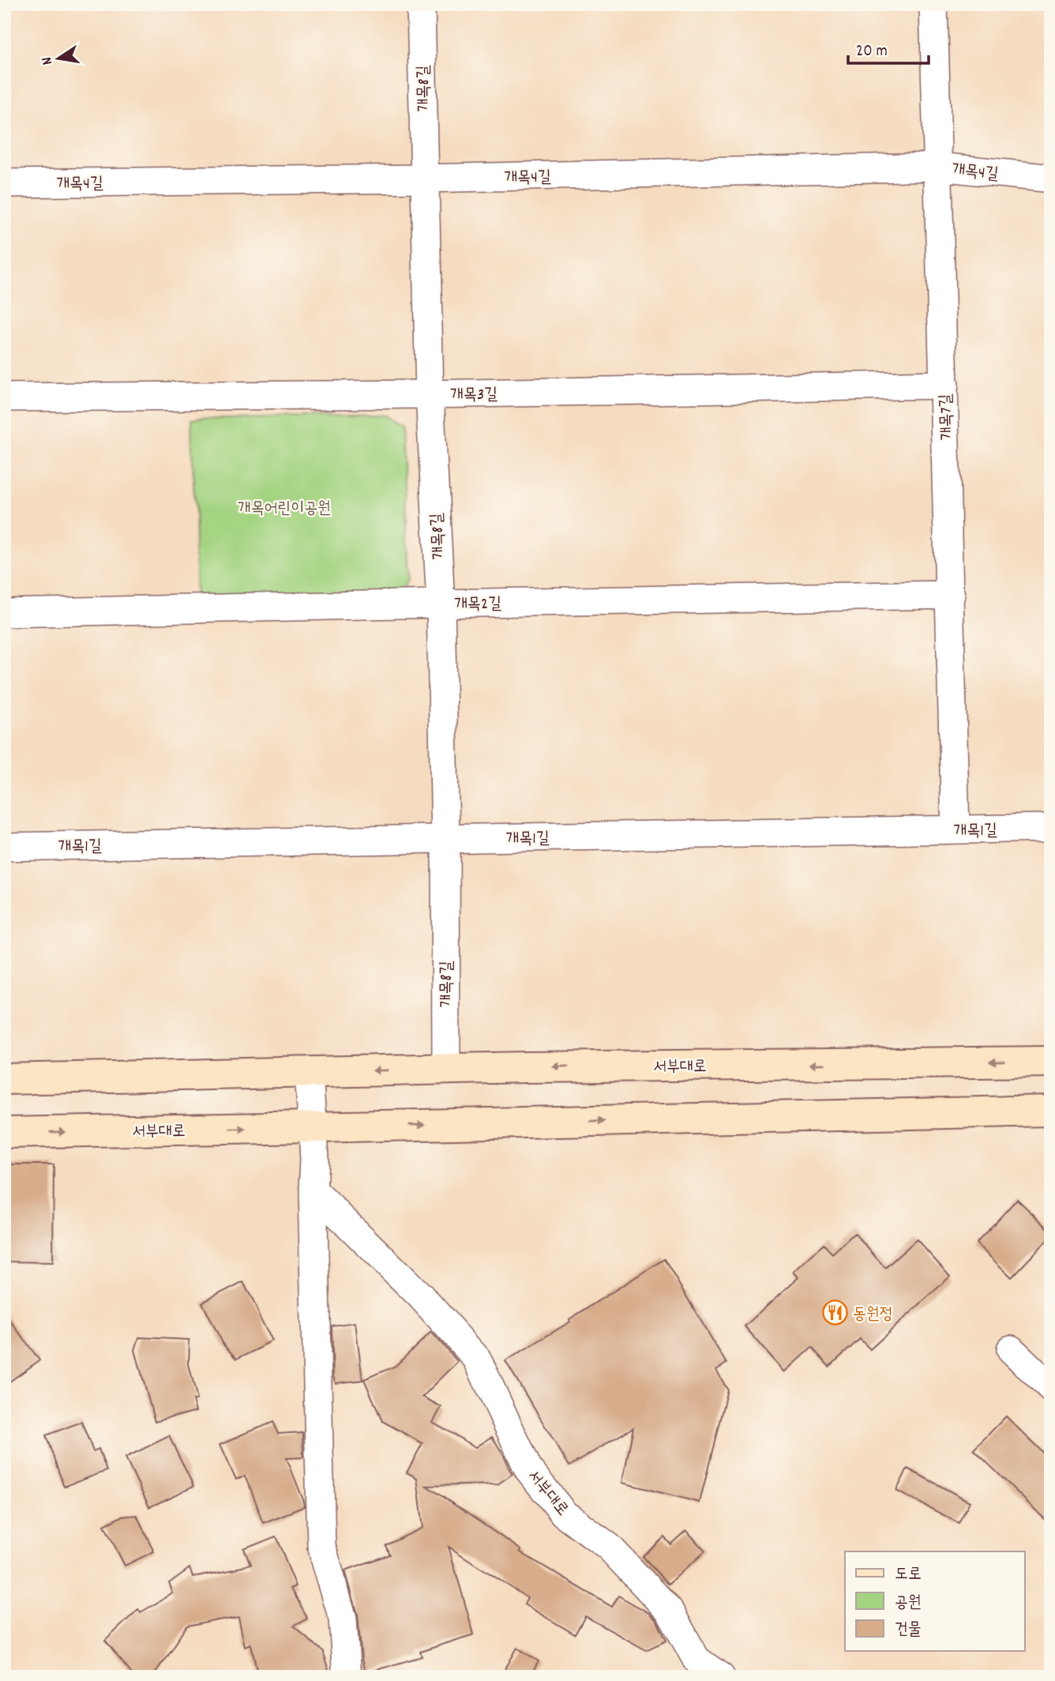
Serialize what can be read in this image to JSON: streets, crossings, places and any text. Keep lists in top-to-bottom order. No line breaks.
{"streets":{"main road":["서부대로"],"street":["개목8길","개목4길","개목3길","개목7길","개목2길","개목1길"]},"crossings":[["개목8길","개목4길"],["개목8길","개목3길"],["개목8길","개목2길"],["개목8길","개목1길"],["개목8길","서부대로"],["개목4길","개목7길"],["개목3길","개목7길"],["개목7길","개목2길"],["개목7길","개목1길"]],"parks":["개목어린이공원"],"places":{"restaurant":["동원정"]},"legend":["도로","공원","건물"],"scale_bar":"20 m","north":"left"}
